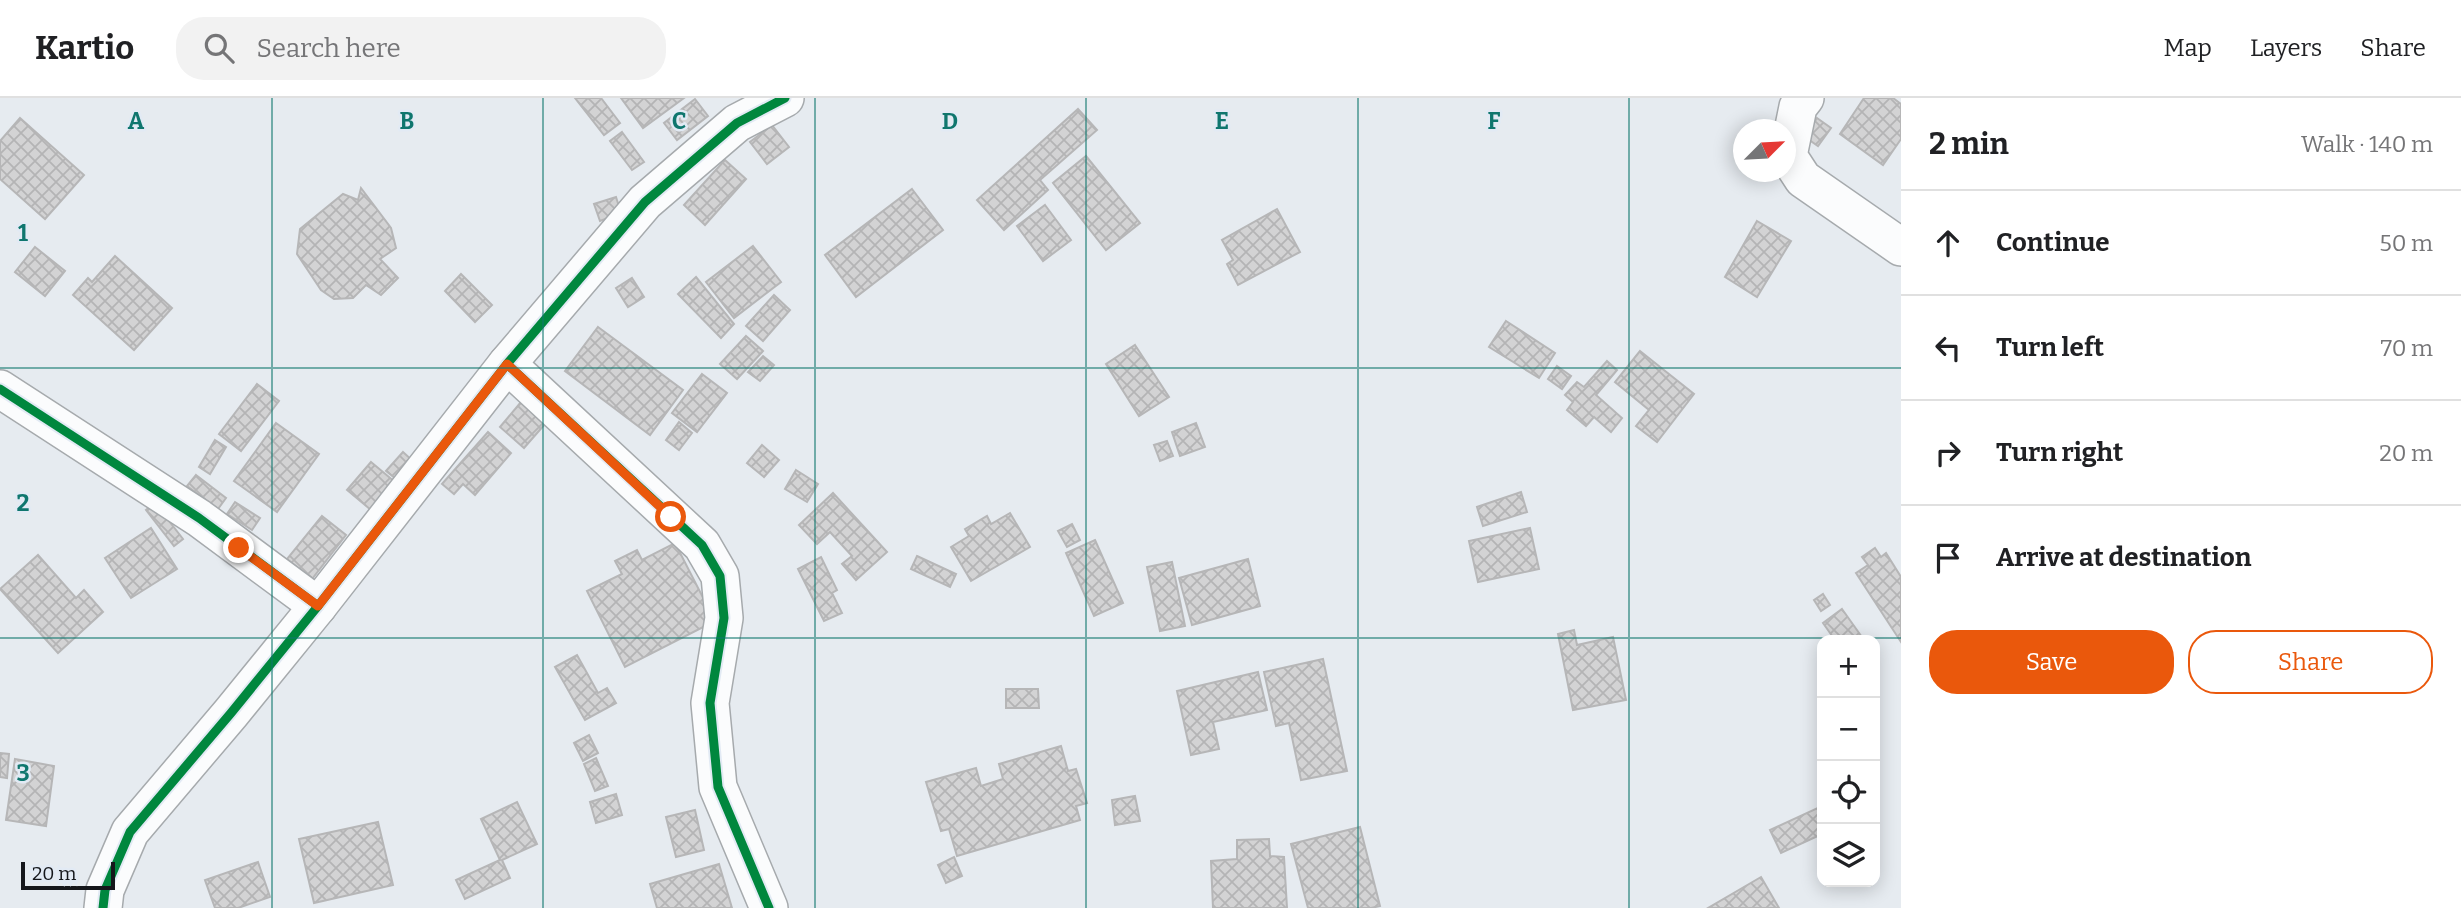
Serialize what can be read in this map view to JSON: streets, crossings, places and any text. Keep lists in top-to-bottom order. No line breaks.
{"scale_bar":"20 m","north":"top right","page":{"header":"Kartio","search":"Search here","nav":["Map","Layers","Share"],"heading":["2 min","Walk · 140 m"],"list":[["Continue","50 m"],["Turn left","70 m"],["Turn right","20 m"],"Arrive at destination"],"buttons":["Save","Share"],"map_buttons":["+","−"],"scale":"20 m"},"grid":{"columns":["A","B","C","D","E","F"],"rows":["1","2","3"]}}
